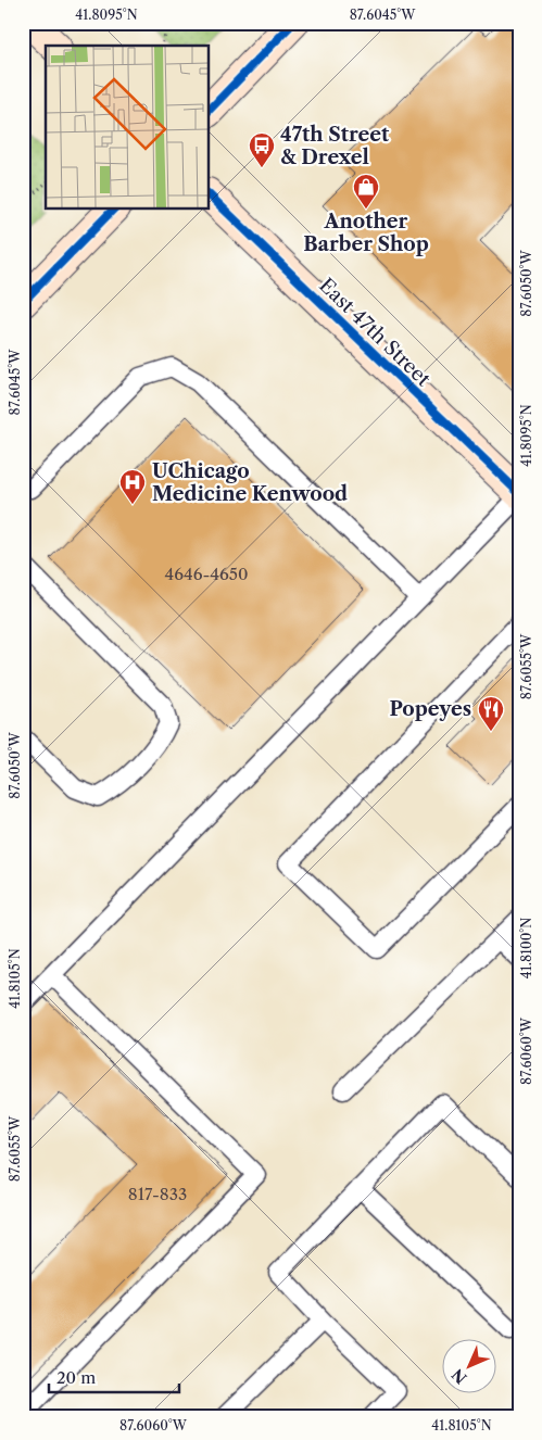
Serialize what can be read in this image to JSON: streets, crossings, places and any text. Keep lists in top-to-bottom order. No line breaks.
{"streets":{"main road":["East 47th Street"]},"places":{"bus stop":["47th Street & Drexel"],"shop":["Another Barber Shop"],"hospital":["UChicago Medicine Kenwood"],"restaurant":["Popeyes"]},"house_numbers":["4646-4650","817-833"],"scale_bar":"20 m","north":"bottom left","coordinates":["41.8095°N","87.6045°W","87.6050°W","87.6055°W","41.8100°N","41.8105°N","87.6060°W"]}
